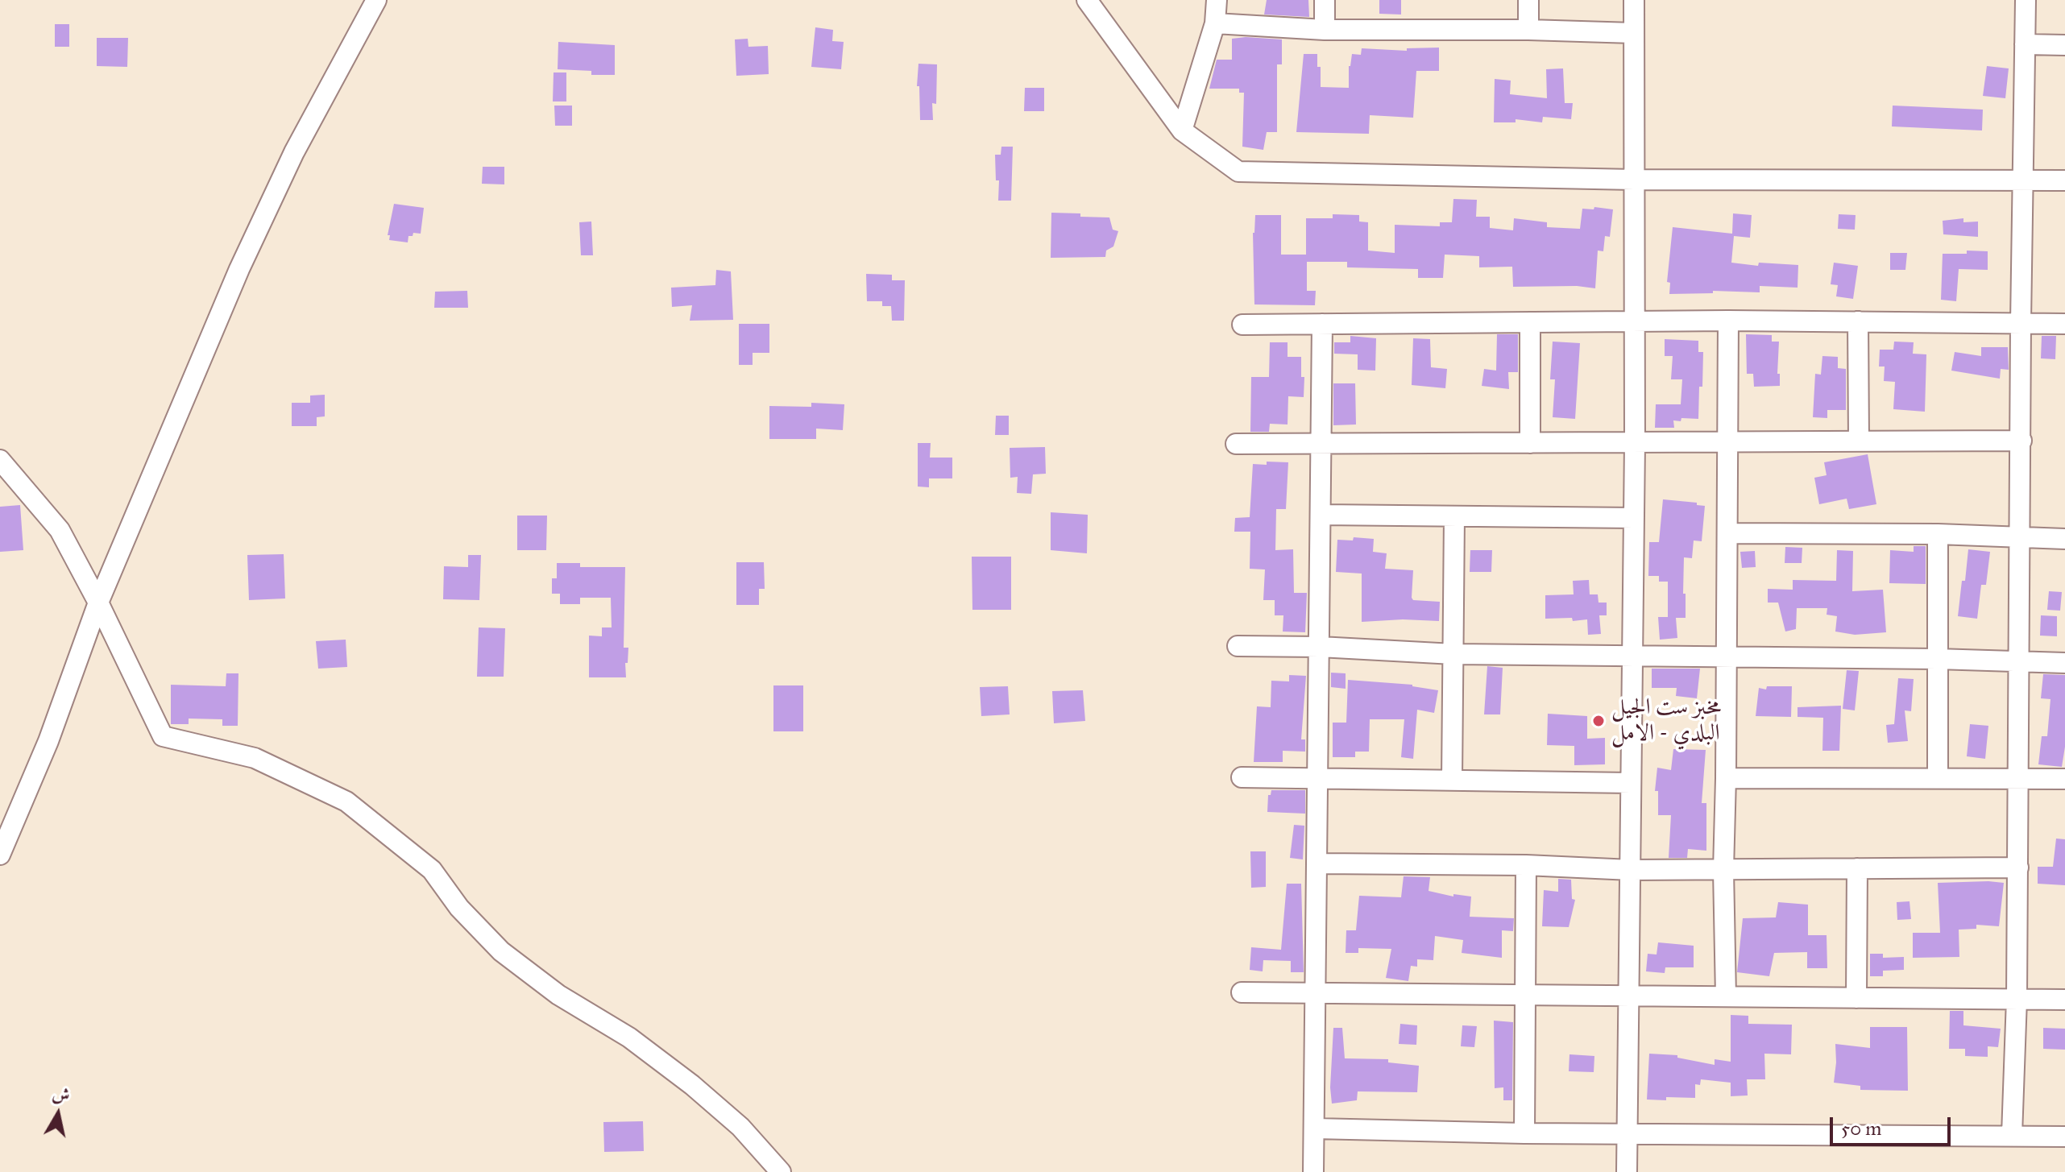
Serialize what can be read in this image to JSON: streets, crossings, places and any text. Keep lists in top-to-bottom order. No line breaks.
{"places":["مخبز ست الجيل البلدي - الامل"],"scale_bar":"50 m","north":"top"}
